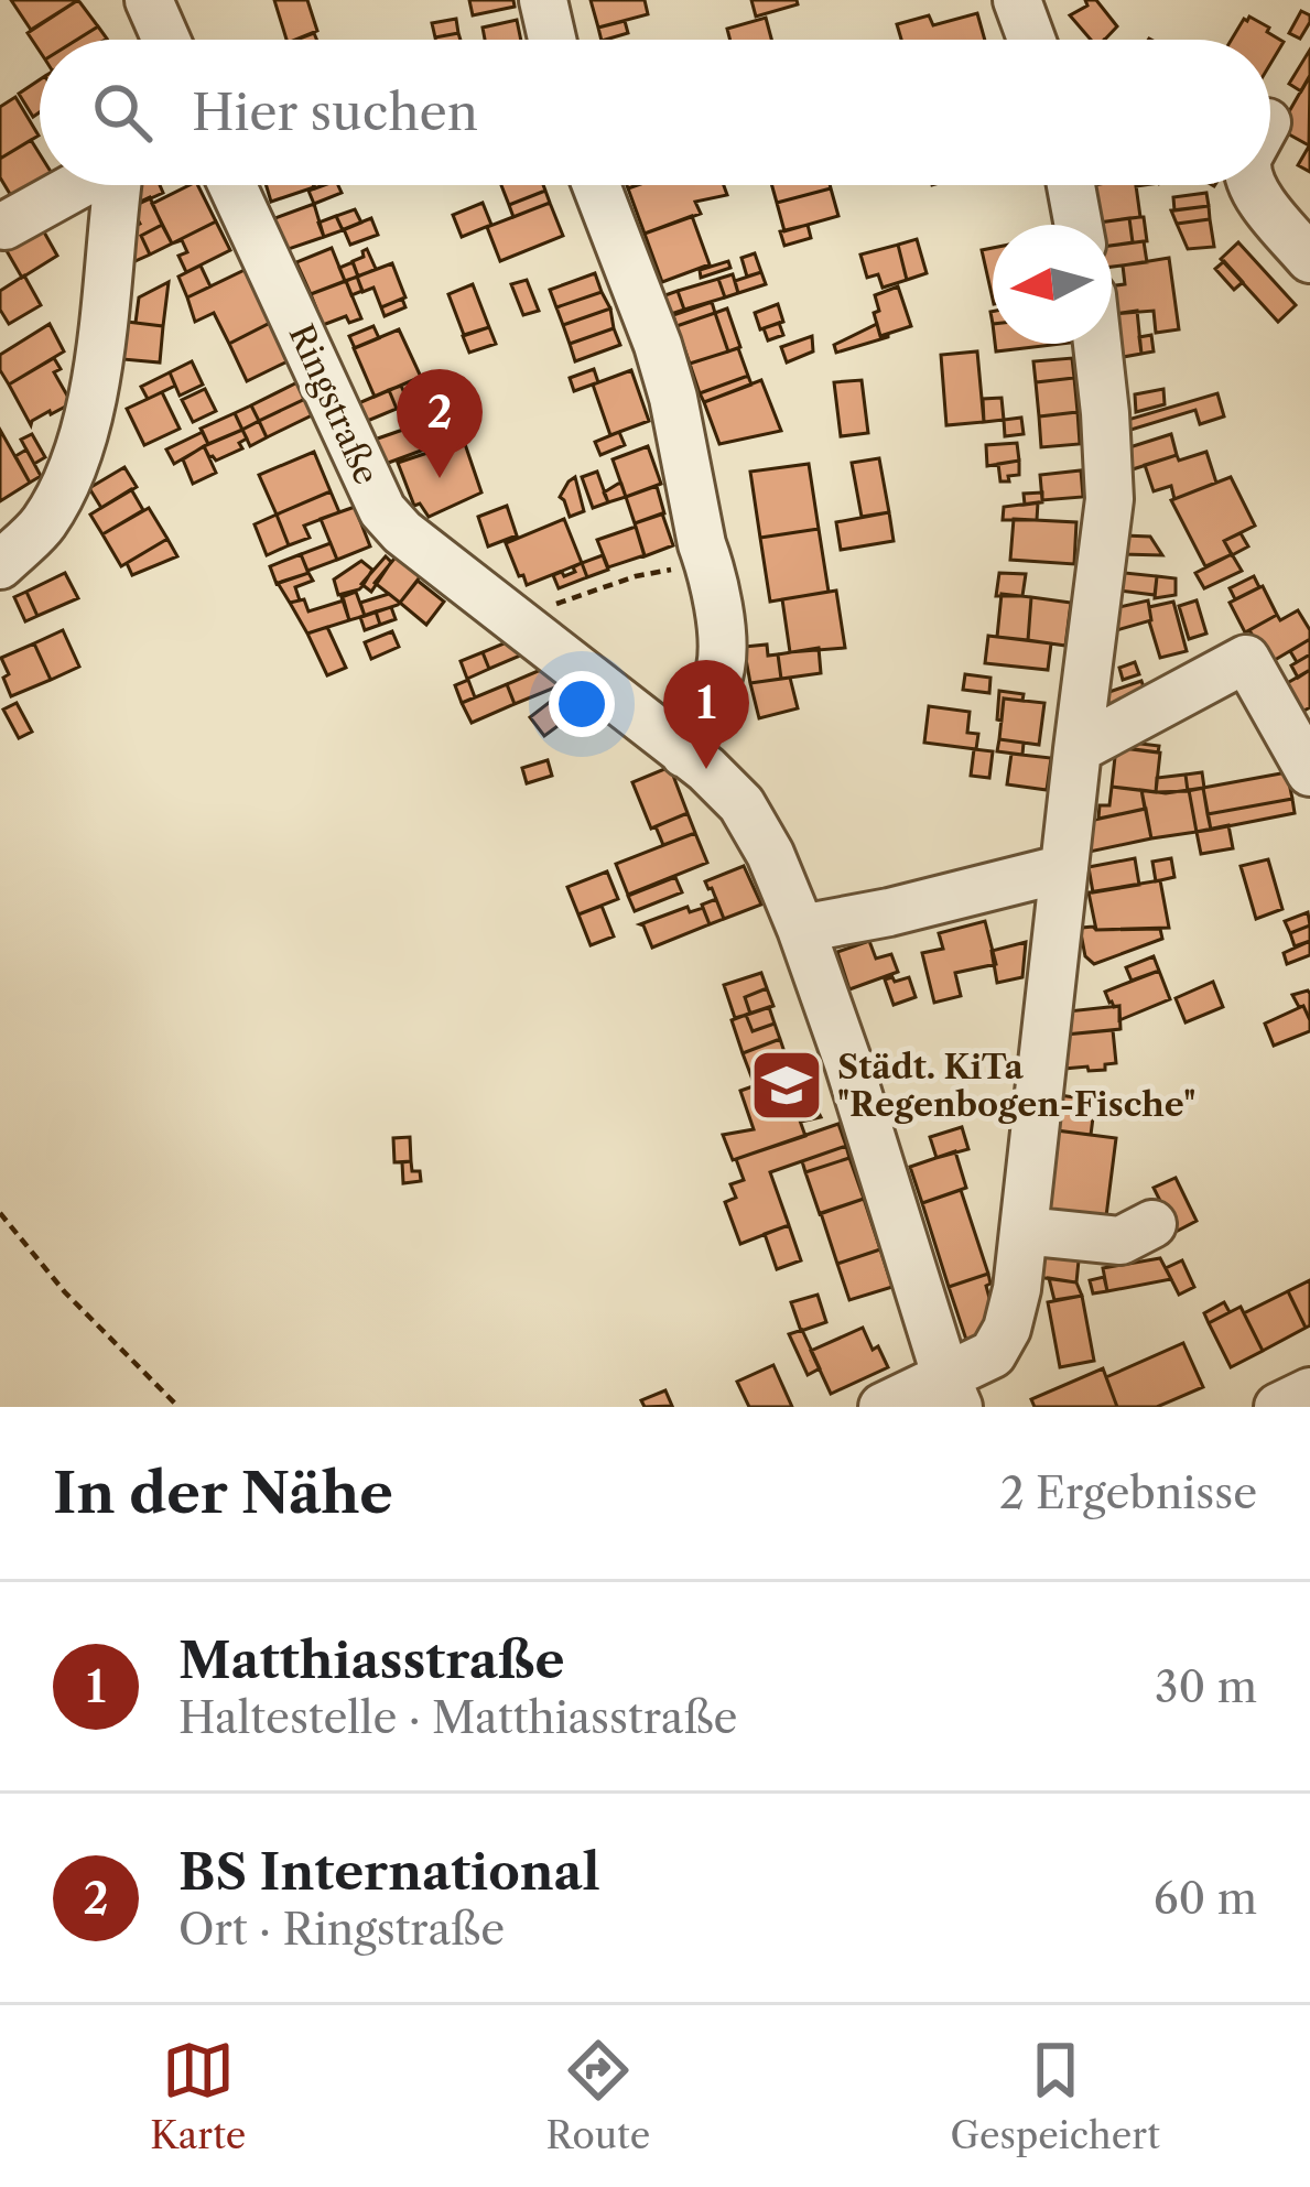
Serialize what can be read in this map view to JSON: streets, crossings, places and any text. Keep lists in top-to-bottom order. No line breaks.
{"streets":{"street":["Ringstraße"]},"places":{"school or university":["Städt. KiTa \"Regenbogen-Fische\""]},"north":"left","page":{"search":"Hier suchen","pins":["2","1"],"heading":["In der Nähe","2 Ergebnisse"],"list":[{"mark":"1","name":"Matthiasstraße","note":"Haltestelle · Matthiasstraße","value":"30 m"},{"mark":"2","name":"BS International","note":"Ort · Ringstraße","value":"60 m"}],"nav":["Karte","Route","Gespeichert"]}}
